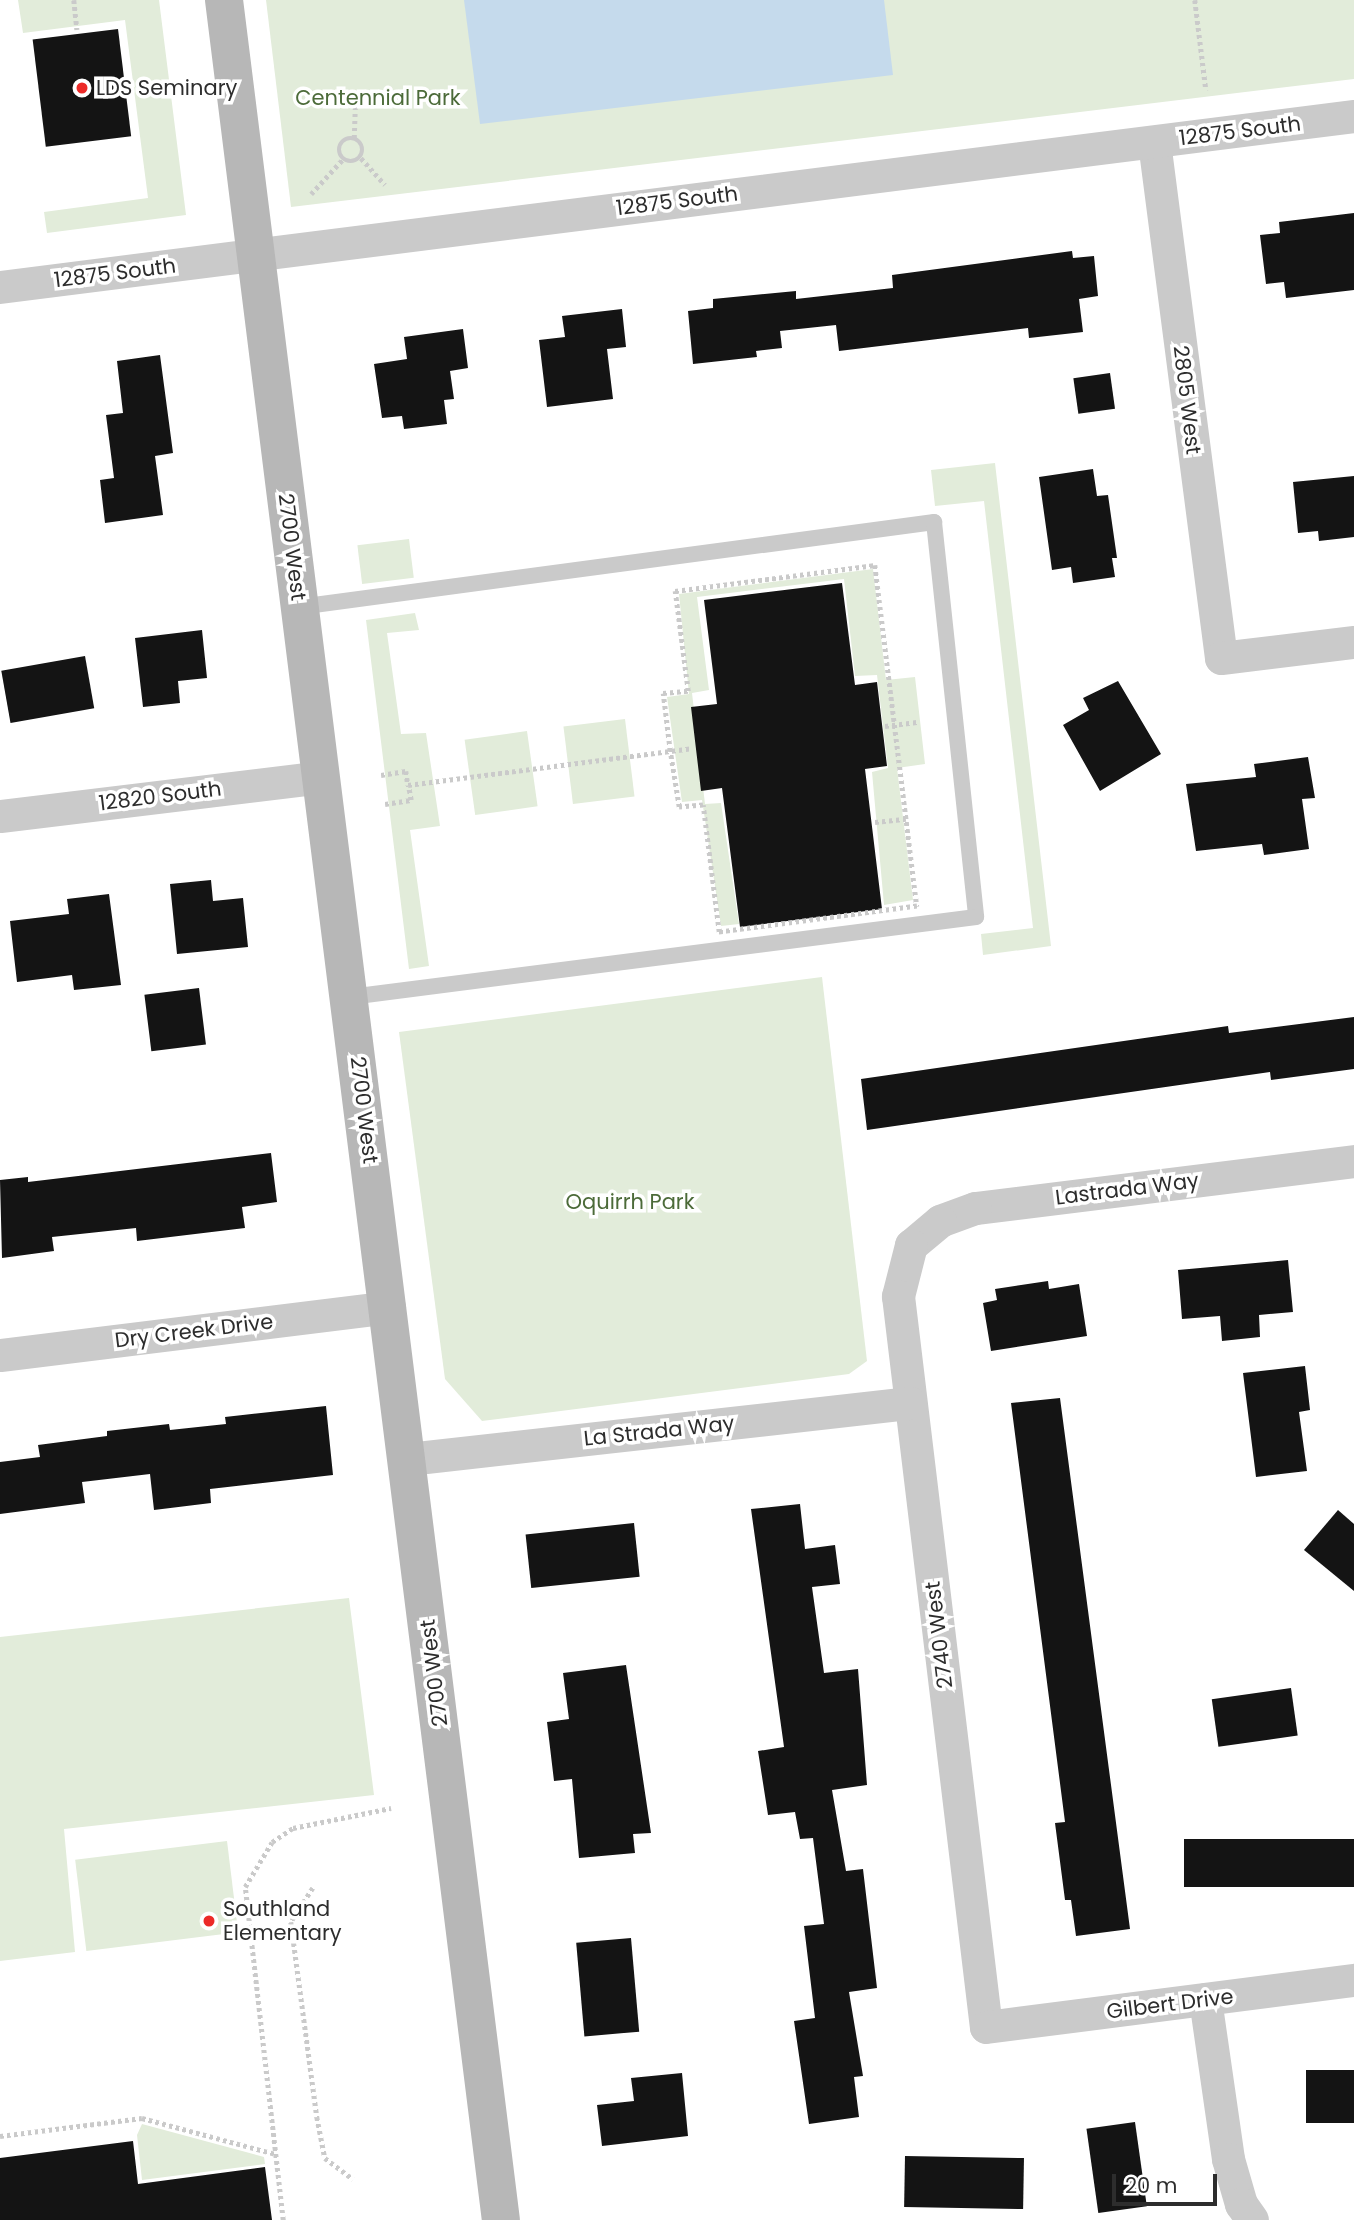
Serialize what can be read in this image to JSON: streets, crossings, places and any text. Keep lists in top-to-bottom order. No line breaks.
{"streets":{"main road":["2700 West"],"street":["12875 South","2805 West","12820 South","Lastrada Way","Dry Creek Drive","La Strada Way","2740 West","Gilbert Drive"]},"crossings":[["12875 South","2805 West"],["12875 South","2700 West"],["2700 West","12820 South"],["2700 West","Dry Creek Drive"],["2700 West","La Strada Way"],["Lastrada Way","2740 West"],["La Strada Way","2740 West"],["2740 West","Gilbert Drive"]],"parks":["Centennial Park","Oquirrh Park"],"places":["LDS Seminary","Southland Elementary"],"scale_bar":"20 m"}
